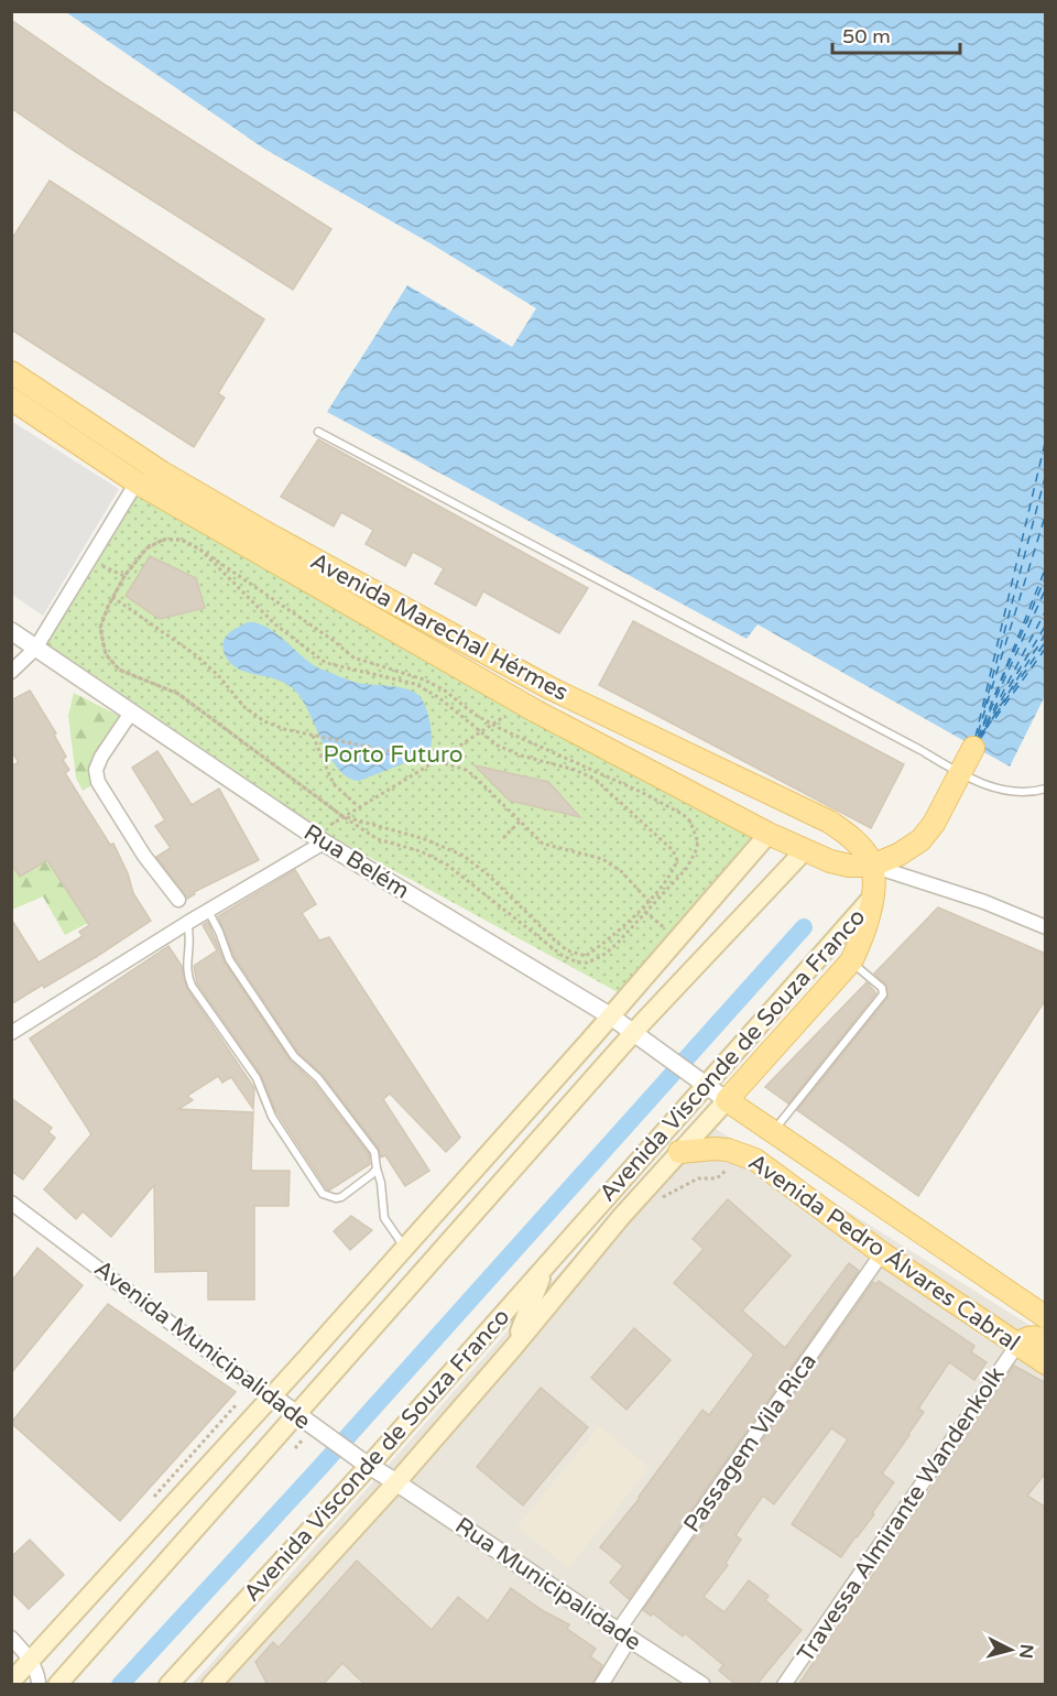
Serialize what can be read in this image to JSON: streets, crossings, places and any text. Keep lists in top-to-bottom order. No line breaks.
{"streets":{"main road":["Avenida Marechal Hérmes","Avenida Visconde de Souza Franco","Avenida Pedro Álvares Cabral"],"street":["Rua Belém","Avenida Municipalidade","Passagem Vila Rica","Travessa Almirante Wandenkolk","Rua Municipalidade"]},"crossings":[["Rua Belém","Avenida Visconde de Souza Franco"],["Rua Belém","Avenida Pedro Álvares Cabral"],["Avenida Visconde de Souza Franco","Avenida Pedro Álvares Cabral"],["Avenida Visconde de Souza Franco","Avenida Municipalidade"],["Avenida Visconde de Souza Franco","Rua Municipalidade"],["Avenida Pedro Álvares Cabral","Passagem Vila Rica"],["Avenida Pedro Álvares Cabral","Travessa Almirante Wandenkolk"],["Avenida Municipalidade","Rua Municipalidade"],["Passagem Vila Rica","Rua Municipalidade"]],"parks":["Porto Futuro"],"scale_bar":"50 m","north":"right"}
